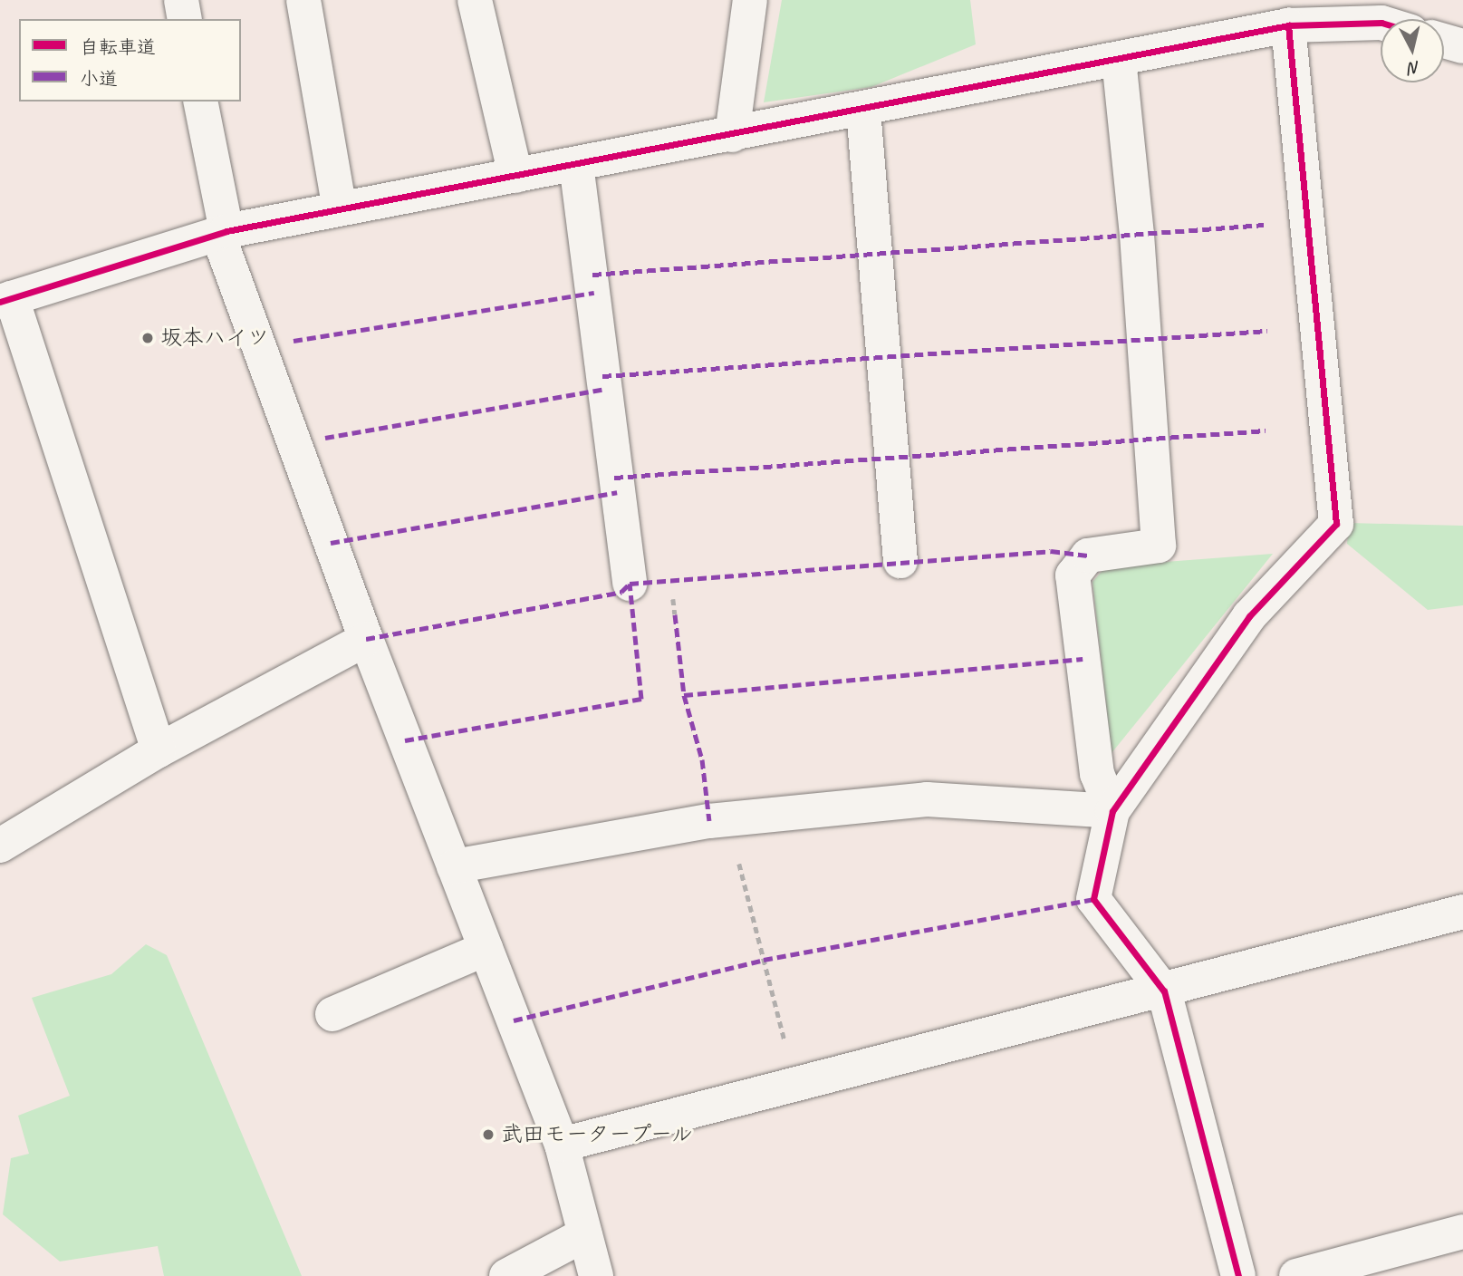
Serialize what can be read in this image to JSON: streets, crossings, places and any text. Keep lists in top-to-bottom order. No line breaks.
{"places":["坂本ハイツ","武田モータープール"],"legend":["自転車道","小道"],"north":"bottom"}
